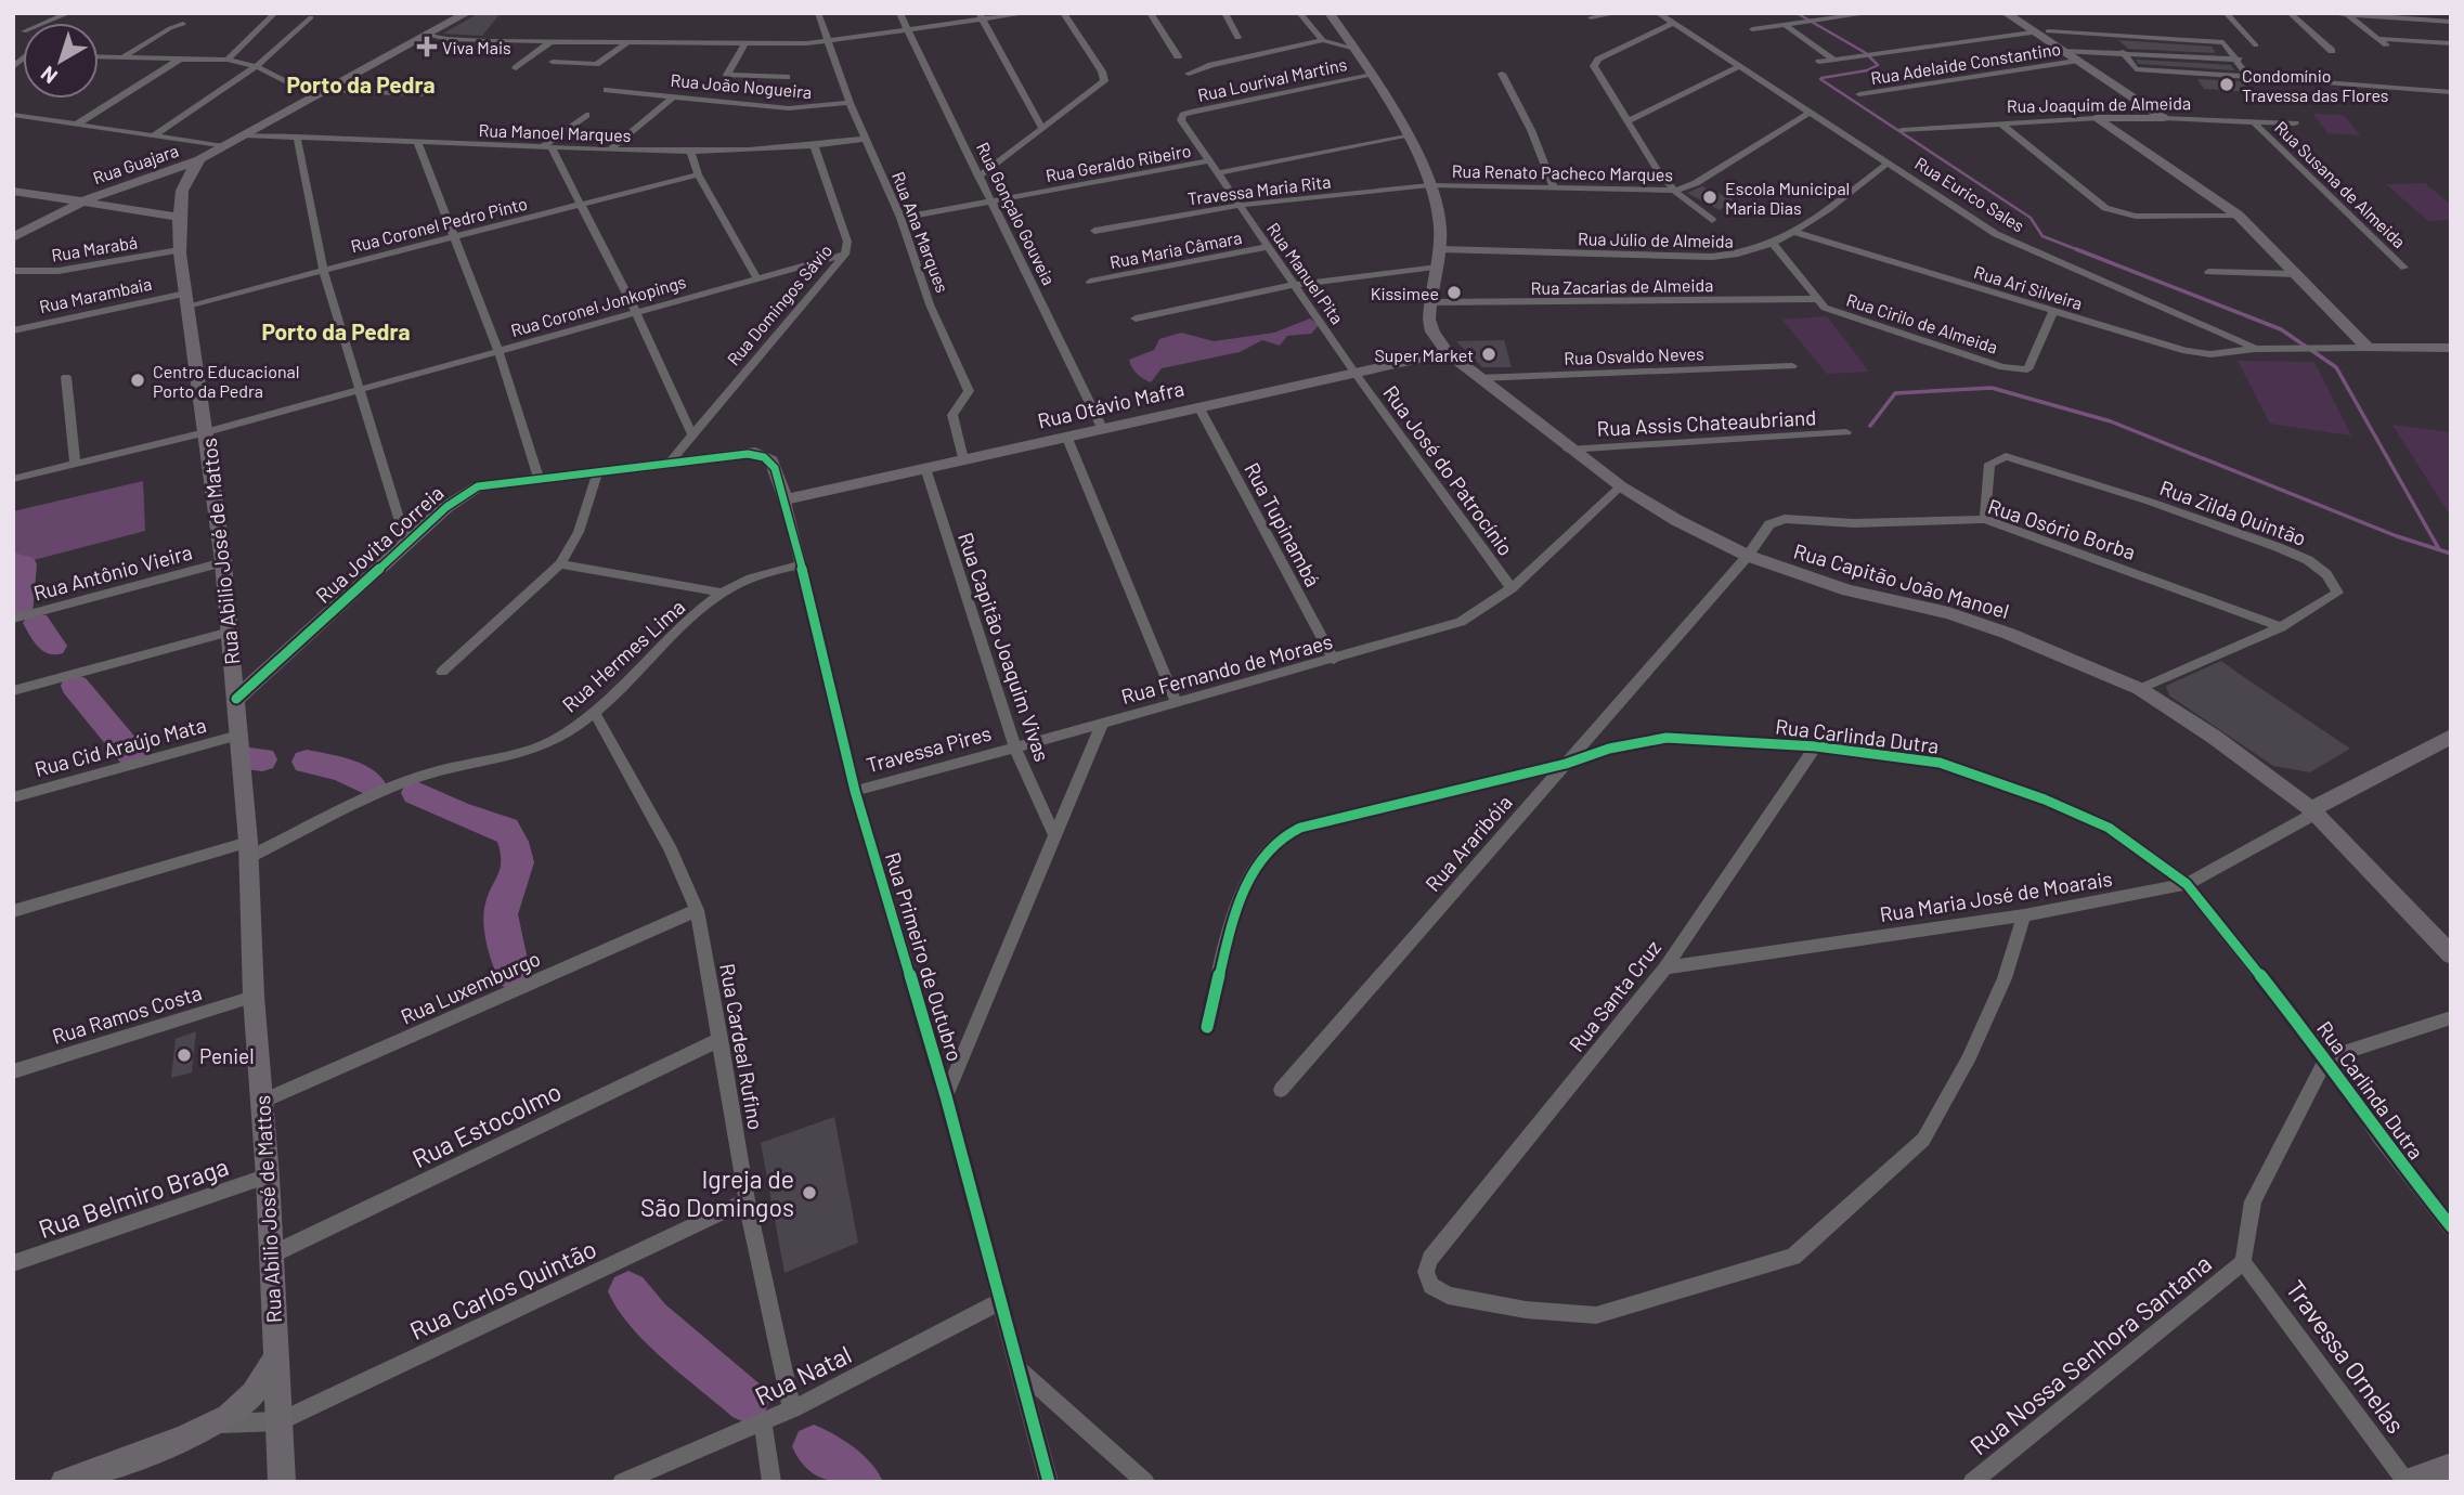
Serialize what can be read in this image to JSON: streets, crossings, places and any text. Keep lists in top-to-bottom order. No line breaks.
{"streets":{"main road":["Rua Joaquim de Almeida","Rua Guajara","Rua Otávio Mafra","Rua Jovita Correia","Rua Abilio José de Mattos","Rua Capitão João Manoel","Rua Primeiro de Outubro"],"street":["Rua Adelaide Constantino","Rua Lourival Martins","Rua João Nogueira","Rua Manoel Marques","Rua Geraldo Ribeiro","Rua Renato Pacheco Marques","Rua Susana de Almeida","Travessa Maria Rita","Rua Eurico Sales","Rua Gonçalo Gouveia","Rua Coronel Pedro Pinto","Rua Ana Marques","Rua Júlio de Almeida","Rua Marabá","Rua Maria Câmara","Rua Manuel Pita","Rua Zacarias de Almeida","Rua Ari Silveira","Rua Marambaia","Rua Domingos Sávio","Rua Coronel Jonkopings","Rua Cirilo de Almeida","Rua Osvaldo Neves","Rua Assis Chateaubriand","Rua José do Patrocínio","Rua Zilda Quintão","Rua Tupinambá","Rua Osório Borba","Rua Antônio Vieira","Rua Capitão Joaquim Vivas","Rua Hermes Lima","Rua Fernando de Moraes","Rua Carlinda Dutra","Rua Cid Araújo Mata","Travessa Pires","Rua Araribóia","Rua Maria José de Moarais","Rua Luxemburgo","Rua Santa Cruz","Rua Ramos Costa","Rua Cardeal Rufino","Rua Estocolmo","Rua Belmiro Braga","Rua Carlos Quintão","Rua Nossa Senhora Santana","Travessa Ornelas","Rua Natal"]},"crossings":[["Rua Lourival Martins","Rua Manuel Pita"],["Rua Lourival Martins","Rua Capitão João Manoel"],["Rua João Nogueira","Rua Ana Marques"],["Rua Joaquim de Almeida","Rua Susana de Almeida"],["Rua Manoel Marques","Rua Ana Marques"],["Rua Manoel Marques","Rua Domingos Sávio"],["Rua Geraldo Ribeiro","Rua Gonçalo Gouveia"],["Rua Geraldo Ribeiro","Rua Ana Marques"],["Rua Geraldo Ribeiro","Rua Manuel Pita"],["Rua Geraldo Ribeiro","Rua Capitão João Manoel"],["Rua Guajara","Rua Abilio José de Mattos"],["Rua Renato Pacheco Marques","Travessa Maria Rita"],["Rua Renato Pacheco Marques","Rua Eurico Sales"],["Rua Renato Pacheco Marques","Rua Capitão João Manoel"],["Travessa Maria Rita","Rua Manuel Pita"],["Travessa Maria Rita","Rua Capitão João Manoel"],["Rua Eurico Sales","Rua Júlio de Almeida"],["Rua Eurico Sales","Rua Ari Silveira"],["Rua Gonçalo Gouveia","Rua Otávio Mafra"],["Rua Coronel Pedro Pinto","Rua Marambaia"],["Rua Coronel Pedro Pinto","Rua Abilio José de Mattos"],["Rua Ana Marques","Rua Otávio Mafra"],["Rua Júlio de Almeida","Rua Ari Silveira"],["Rua Júlio de Almeida","Rua Cirilo de Almeida"],["Rua Júlio de Almeida","Rua Capitão João Manoel"],["Rua Marabá","Rua Abilio José de Mattos"],["Rua Maria Câmara","Rua Manuel Pita"],["Rua Manuel Pita","Rua Otávio Mafra"],["Rua Manuel Pita","Rua José do Patrocínio"],["Rua Zacarias de Almeida","Rua Cirilo de Almeida"],["Rua Zacarias de Almeida","Rua Capitão João Manoel"],["Rua Ari Silveira","Rua Cirilo de Almeida"],["Rua Marambaia","Rua Abilio José de Mattos"],["Rua Domingos Sávio","Rua Coronel Jonkopings"],["Rua Domingos Sávio","Rua Jovita Correia"],["Rua Coronel Jonkopings","Rua Abilio José de Mattos"],["Rua Osvaldo Neves","Rua Capitão João Manoel"],["Rua Otávio Mafra","Rua José do Patrocínio"],["Rua Otávio Mafra","Rua Tupinambá"],["Rua Otávio Mafra","Rua Capitão João Manoel"],["Rua Otávio Mafra","Rua Capitão Joaquim Vivas"],["Rua Otávio Mafra","Rua Primeiro de Outubro"],["Rua Assis Chateaubriand","Rua Capitão João Manoel"],["Rua José do Patrocínio","Rua Fernando de Moraes"],["Rua Zilda Quintão","Rua Osório Borba"],["Rua Zilda Quintão","Rua Capitão João Manoel"],["Rua Tupinambá","Rua Fernando de Moraes"],["Rua Osório Borba","Rua Capitão João Manoel"],["Rua Osório Borba","Rua Araribóia"],["Rua Jovita Correia","Rua Abilio José de Mattos"],["Rua Jovita Correia","Rua Primeiro de Outubro"],["Rua Abilio José de Mattos","Rua Antônio Vieira"],["Rua Abilio José de Mattos","Rua Hermes Lima"],["Rua Abilio José de Mattos","Rua Cid Araújo Mata"],["Rua Abilio José de Mattos","Rua Luxemburgo"],["Rua Abilio José de Mattos","Rua Ramos Costa"],["Rua Abilio José de Mattos","Rua Estocolmo"],["Rua Abilio José de Mattos","Rua Belmiro Braga"],["Rua Abilio José de Mattos","Rua Carlos Quintão"],["Rua Capitão João Manoel","Rua Fernando de Moraes"],["Rua Capitão João Manoel","Rua Araribóia"],["Rua Capitão João Manoel","Rua Maria José de Moarais"],["Rua Capitão Joaquim Vivas","Rua Fernando de Moraes"],["Rua Capitão Joaquim Vivas","Travessa Pires"],["Rua Hermes Lima","Rua Primeiro de Outubro"],["Rua Hermes Lima","Rua Cardeal Rufino"],["Rua Fernando de Moraes","Travessa Pires"],["Rua Fernando de Moraes","Rua Primeiro de Outubro"],["Rua Carlinda Dutra","Rua Araribóia"],["Rua Carlinda Dutra","Rua Maria José de Moarais"],["Rua Carlinda Dutra","Rua Santa Cruz"],["Rua Carlinda Dutra","Rua Nossa Senhora Santana"],["Travessa Pires","Rua Primeiro de Outubro"],["Rua Maria José de Moarais","Rua Santa Cruz"],["Rua Primeiro de Outubro","Rua Natal"],["Rua Luxemburgo","Rua Cardeal Rufino"],["Rua Cardeal Rufino","Rua Estocolmo"],["Rua Cardeal Rufino","Rua Carlos Quintão"],["Rua Cardeal Rufino","Rua Natal"],["Rua Nossa Senhora Santana","Travessa Ornelas"]],"districts":["Porto da Pedra","Porto da Pedra"],"places":{"health":["Viva Mais"],"other":["Condomínio Travessa das Flores","Escola Municipal Maria Dias","Kissimee","Super Market","Centro Educacional Porto da Pedra","Peniel","Igreja de São Domingos"]},"north":"bottom left"}
